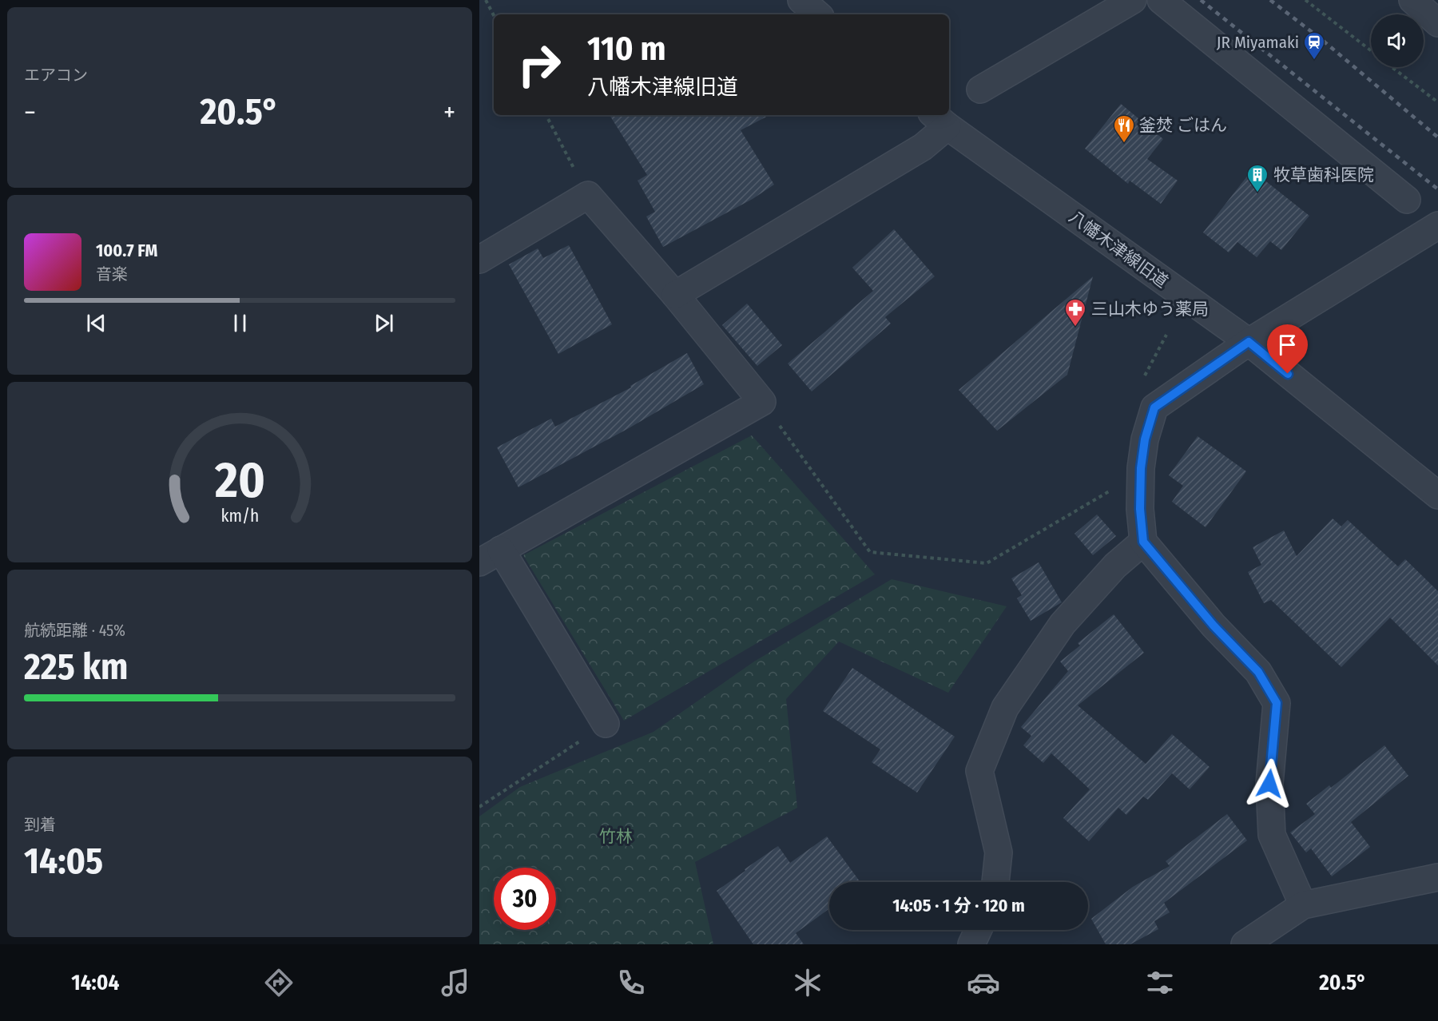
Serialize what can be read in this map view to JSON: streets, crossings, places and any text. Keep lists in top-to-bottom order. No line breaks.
{"streets":{"street":["八幡木津線旧道"]},"parks":["竹林"],"places":{"station":["JR Miyamaki"],"restaurant":["釜焚 ごはん"],"building":["牧草歯科医院"],"pharmacy":["三山木ゆう薬局"]},"page":{"tile":["エアコン",["航続距離 · 45%","225 km"],["到着","14:05"]],"turn":["110 m","八幡木津線旧道"],"heat":["−","20.5°","+"],"song":["100.7 FM","音楽"],"limit":"30","trip":"14:05 · 1 分 · 120 m","tabs":["14:04","20.5°"],"gauge":["20","km/h"]}}
